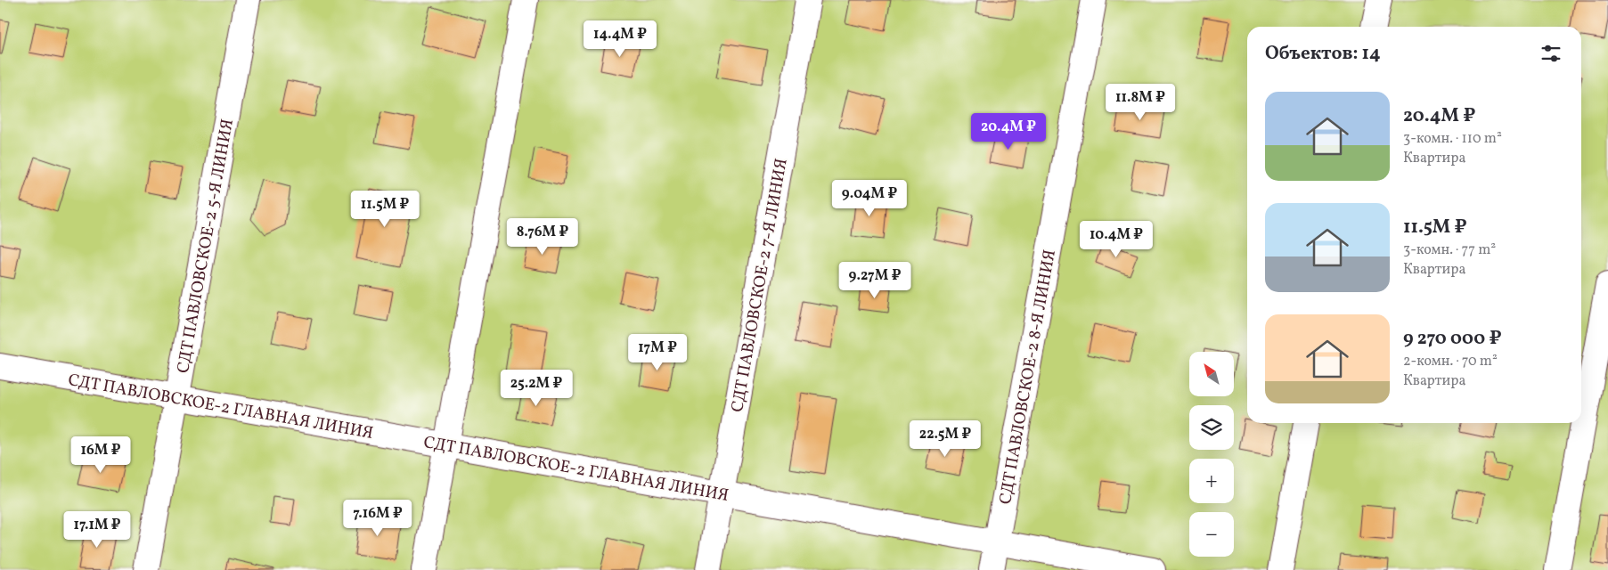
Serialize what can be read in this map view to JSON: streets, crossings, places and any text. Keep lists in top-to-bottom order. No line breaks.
{"streets":{"street":["СДТ ПАВЛОВСКОЕ-2 5-Я ЛИНИЯ","СДТ ПАВЛОВСКОЕ-2 7-Я ЛИНИЯ","СДТ ПАВЛОВСКОЕ-2 8-Я ЛИНИЯ","СДТ ПАВЛОВСКОЕ-2 ГЛАВНАЯ ЛИНИЯ"]},"crossings":[["СДТ ПАВЛОВСКОЕ-2 5-Я ЛИНИЯ","СДТ ПАВЛОВСКОЕ-2 ГЛАВНАЯ ЛИНИЯ"],["СДТ ПАВЛОВСКОЕ-2 7-Я ЛИНИЯ","СДТ ПАВЛОВСКОЕ-2 ГЛАВНАЯ ЛИНИЯ"],["СДТ ПАВЛОВСКОЕ-2 8-Я ЛИНИЯ","СДТ ПАВЛОВСКОЕ-2 ГЛАВНАЯ ЛИНИЯ"]],"north":"top left","page":{"price":["14.4M ₽","11.8M ₽","20.4M ₽","9.04M ₽","11.5M ₽","8.76M ₽","10.4M ₽","9.27M ₽","17M ₽","25.2M ₽","22.5M ₽","16M ₽","7.16M ₽","17.1M ₽"],"heading":"Объектов: 14","list":[{"name":"20.4M ₽","note":"3-комн. · 110 m² · Квартира"},{"name":"11.5M ₽","note":"3-комн. · 77 m² · Квартира"},{"name":"9 270 000 ₽","note":"2-комн. · 70 m² · Квартира"}],"map_buttons":["+","−"]}}
